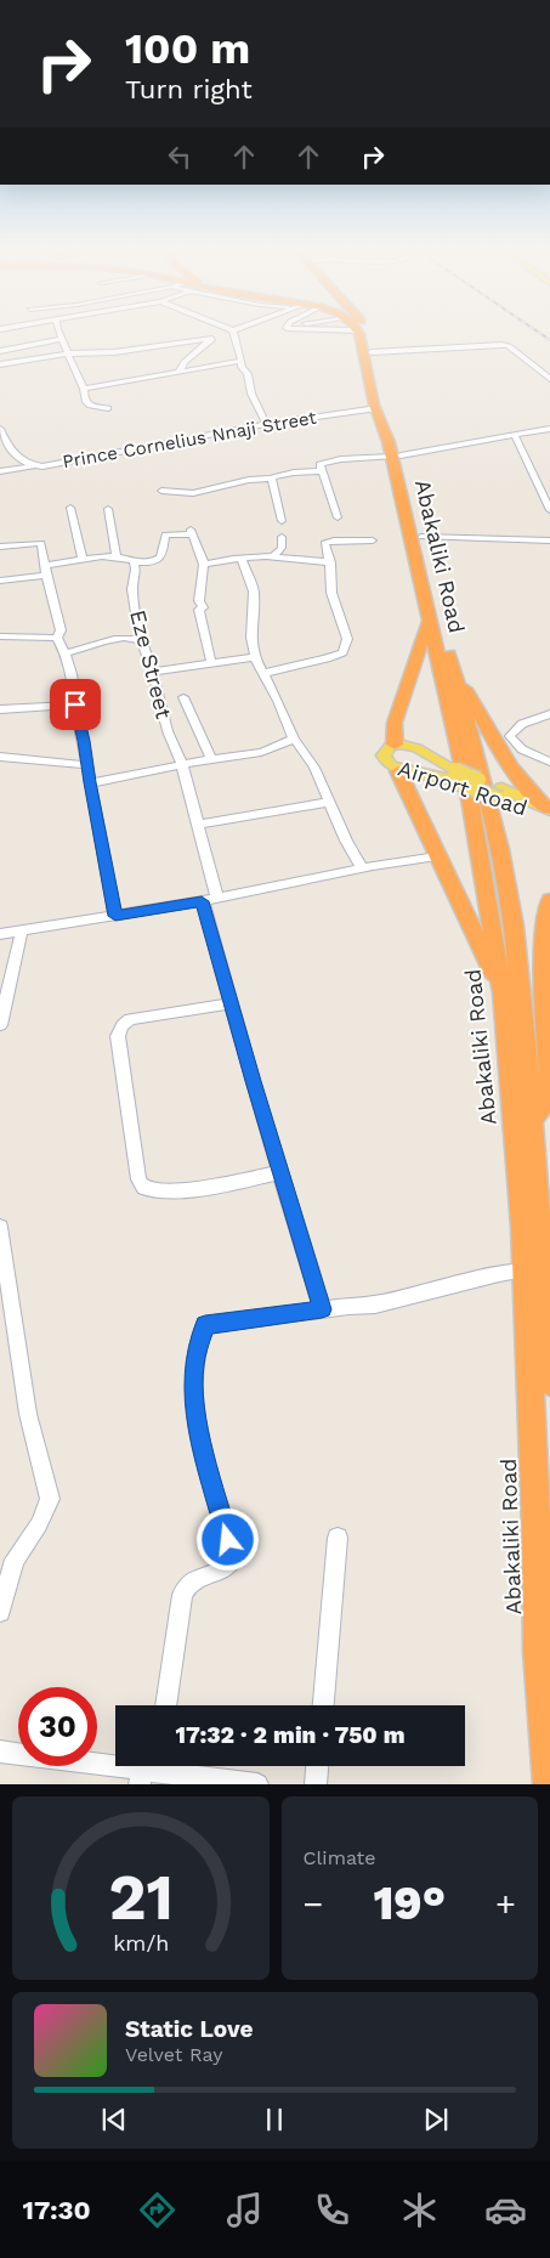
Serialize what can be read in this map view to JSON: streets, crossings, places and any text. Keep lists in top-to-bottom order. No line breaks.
{"streets":{"highway":["Abakaliki Road"],"main road":["Airport Road"],"street":["Prince Cornelius Nnaji Street","Eze Street"]},"crossings":[["Prince Cornelius Nnaji Street","Abakaliki Road"]],"page":{"turn":["100 m","Turn right"],"limit":"30","trip":"17:32 · 2 min · 750 m","tile":"Climate","heat":["−","19°","+"],"song":["Static Love","Velvet Ray"],"tabs":"17:30","gauge":["21","km/h"]}}
